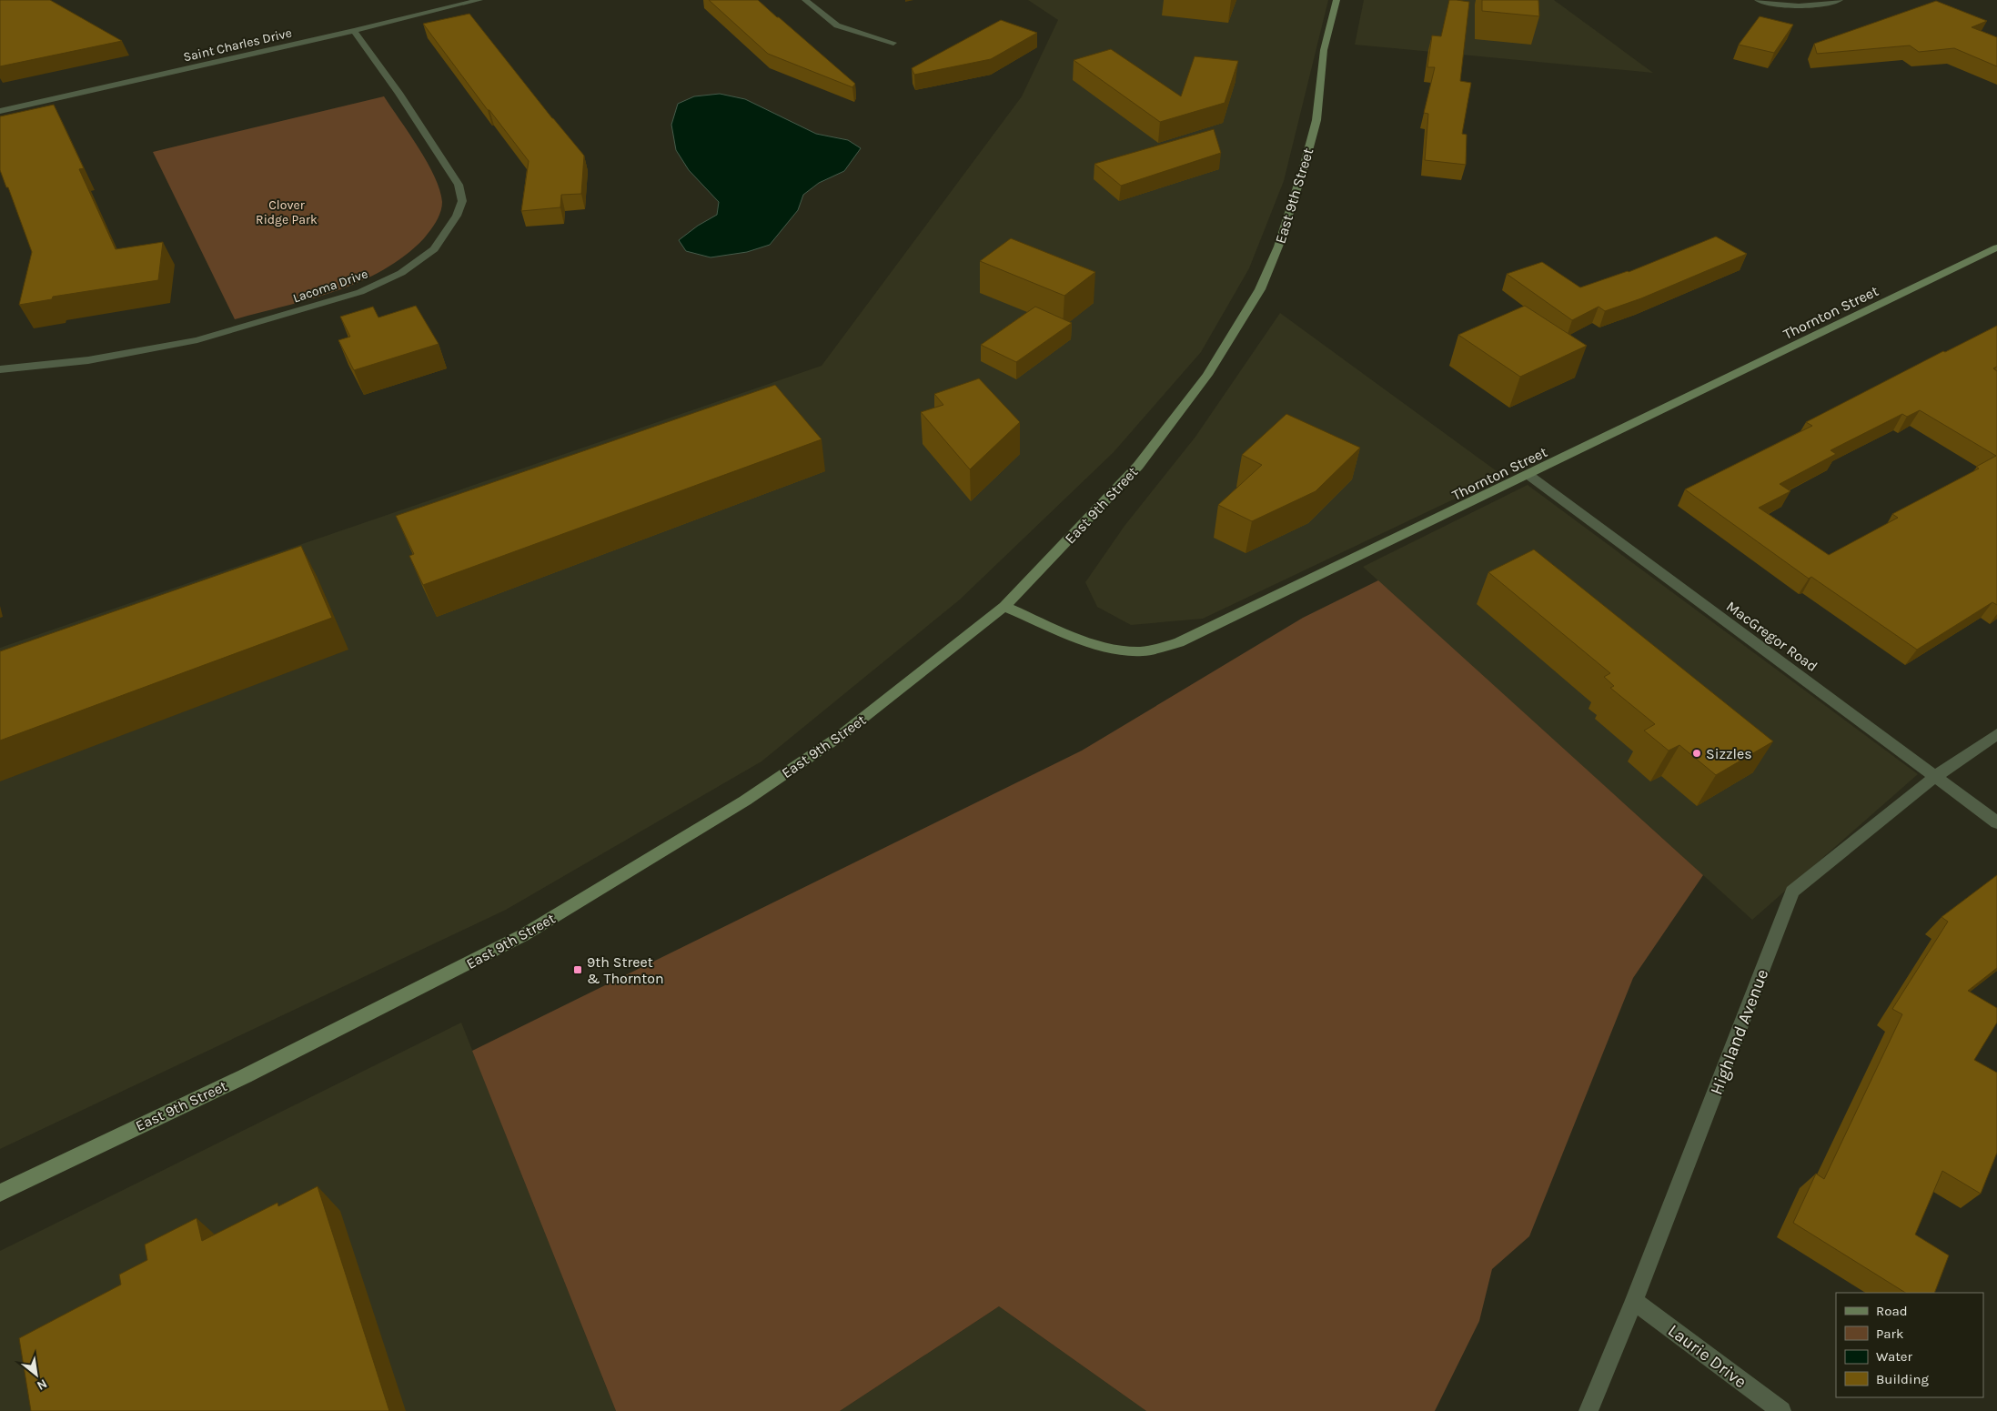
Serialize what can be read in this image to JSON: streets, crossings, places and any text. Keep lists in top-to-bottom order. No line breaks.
{"streets":{"main road":["East 9th Street","Thornton Street"],"street":["Saint Charles Drive","Lacoma Drive","MacGregor Road","Highland Avenue","Laurie Drive"]},"crossings":[["Saint Charles Drive","Lacoma Drive"],["East 9th Street","Thornton Street"],["Thornton Street","MacGregor Road"],["MacGregor Road","Highland Avenue"],["Highland Avenue","Laurie Drive"]],"parks":["Clover Ridge Park"],"places":{"other":["Sizzles"],"transit":["9th Street & Thornton"]},"legend":["Road","Park","Water","Building"],"north":"bottom right"}
